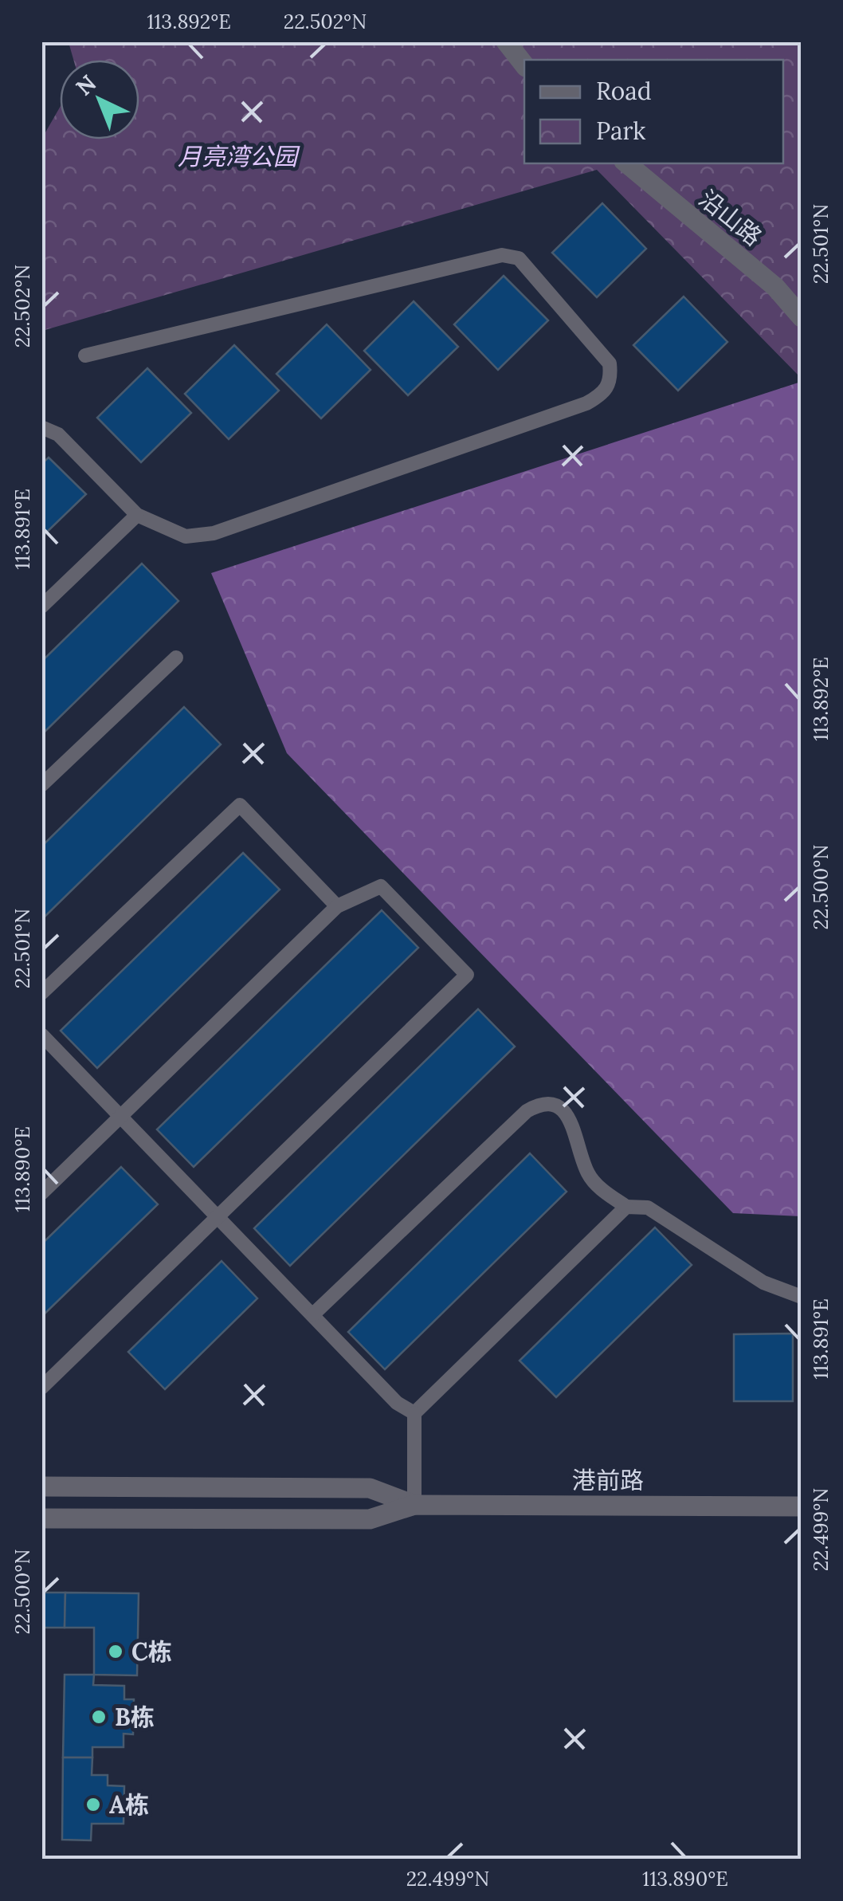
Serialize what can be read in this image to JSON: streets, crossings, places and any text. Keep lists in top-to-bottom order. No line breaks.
{"streets":{"street":["沿山路","港前路"]},"parks":["月亮湾公园"],"places":["C栋","B栋","A栋"],"legend":["Road","Park"],"north":"top left","coordinates":["113.892°E","22.502°N","22.501°N","113.891°E","22.500°N","113.890°E","22.499°N"]}
